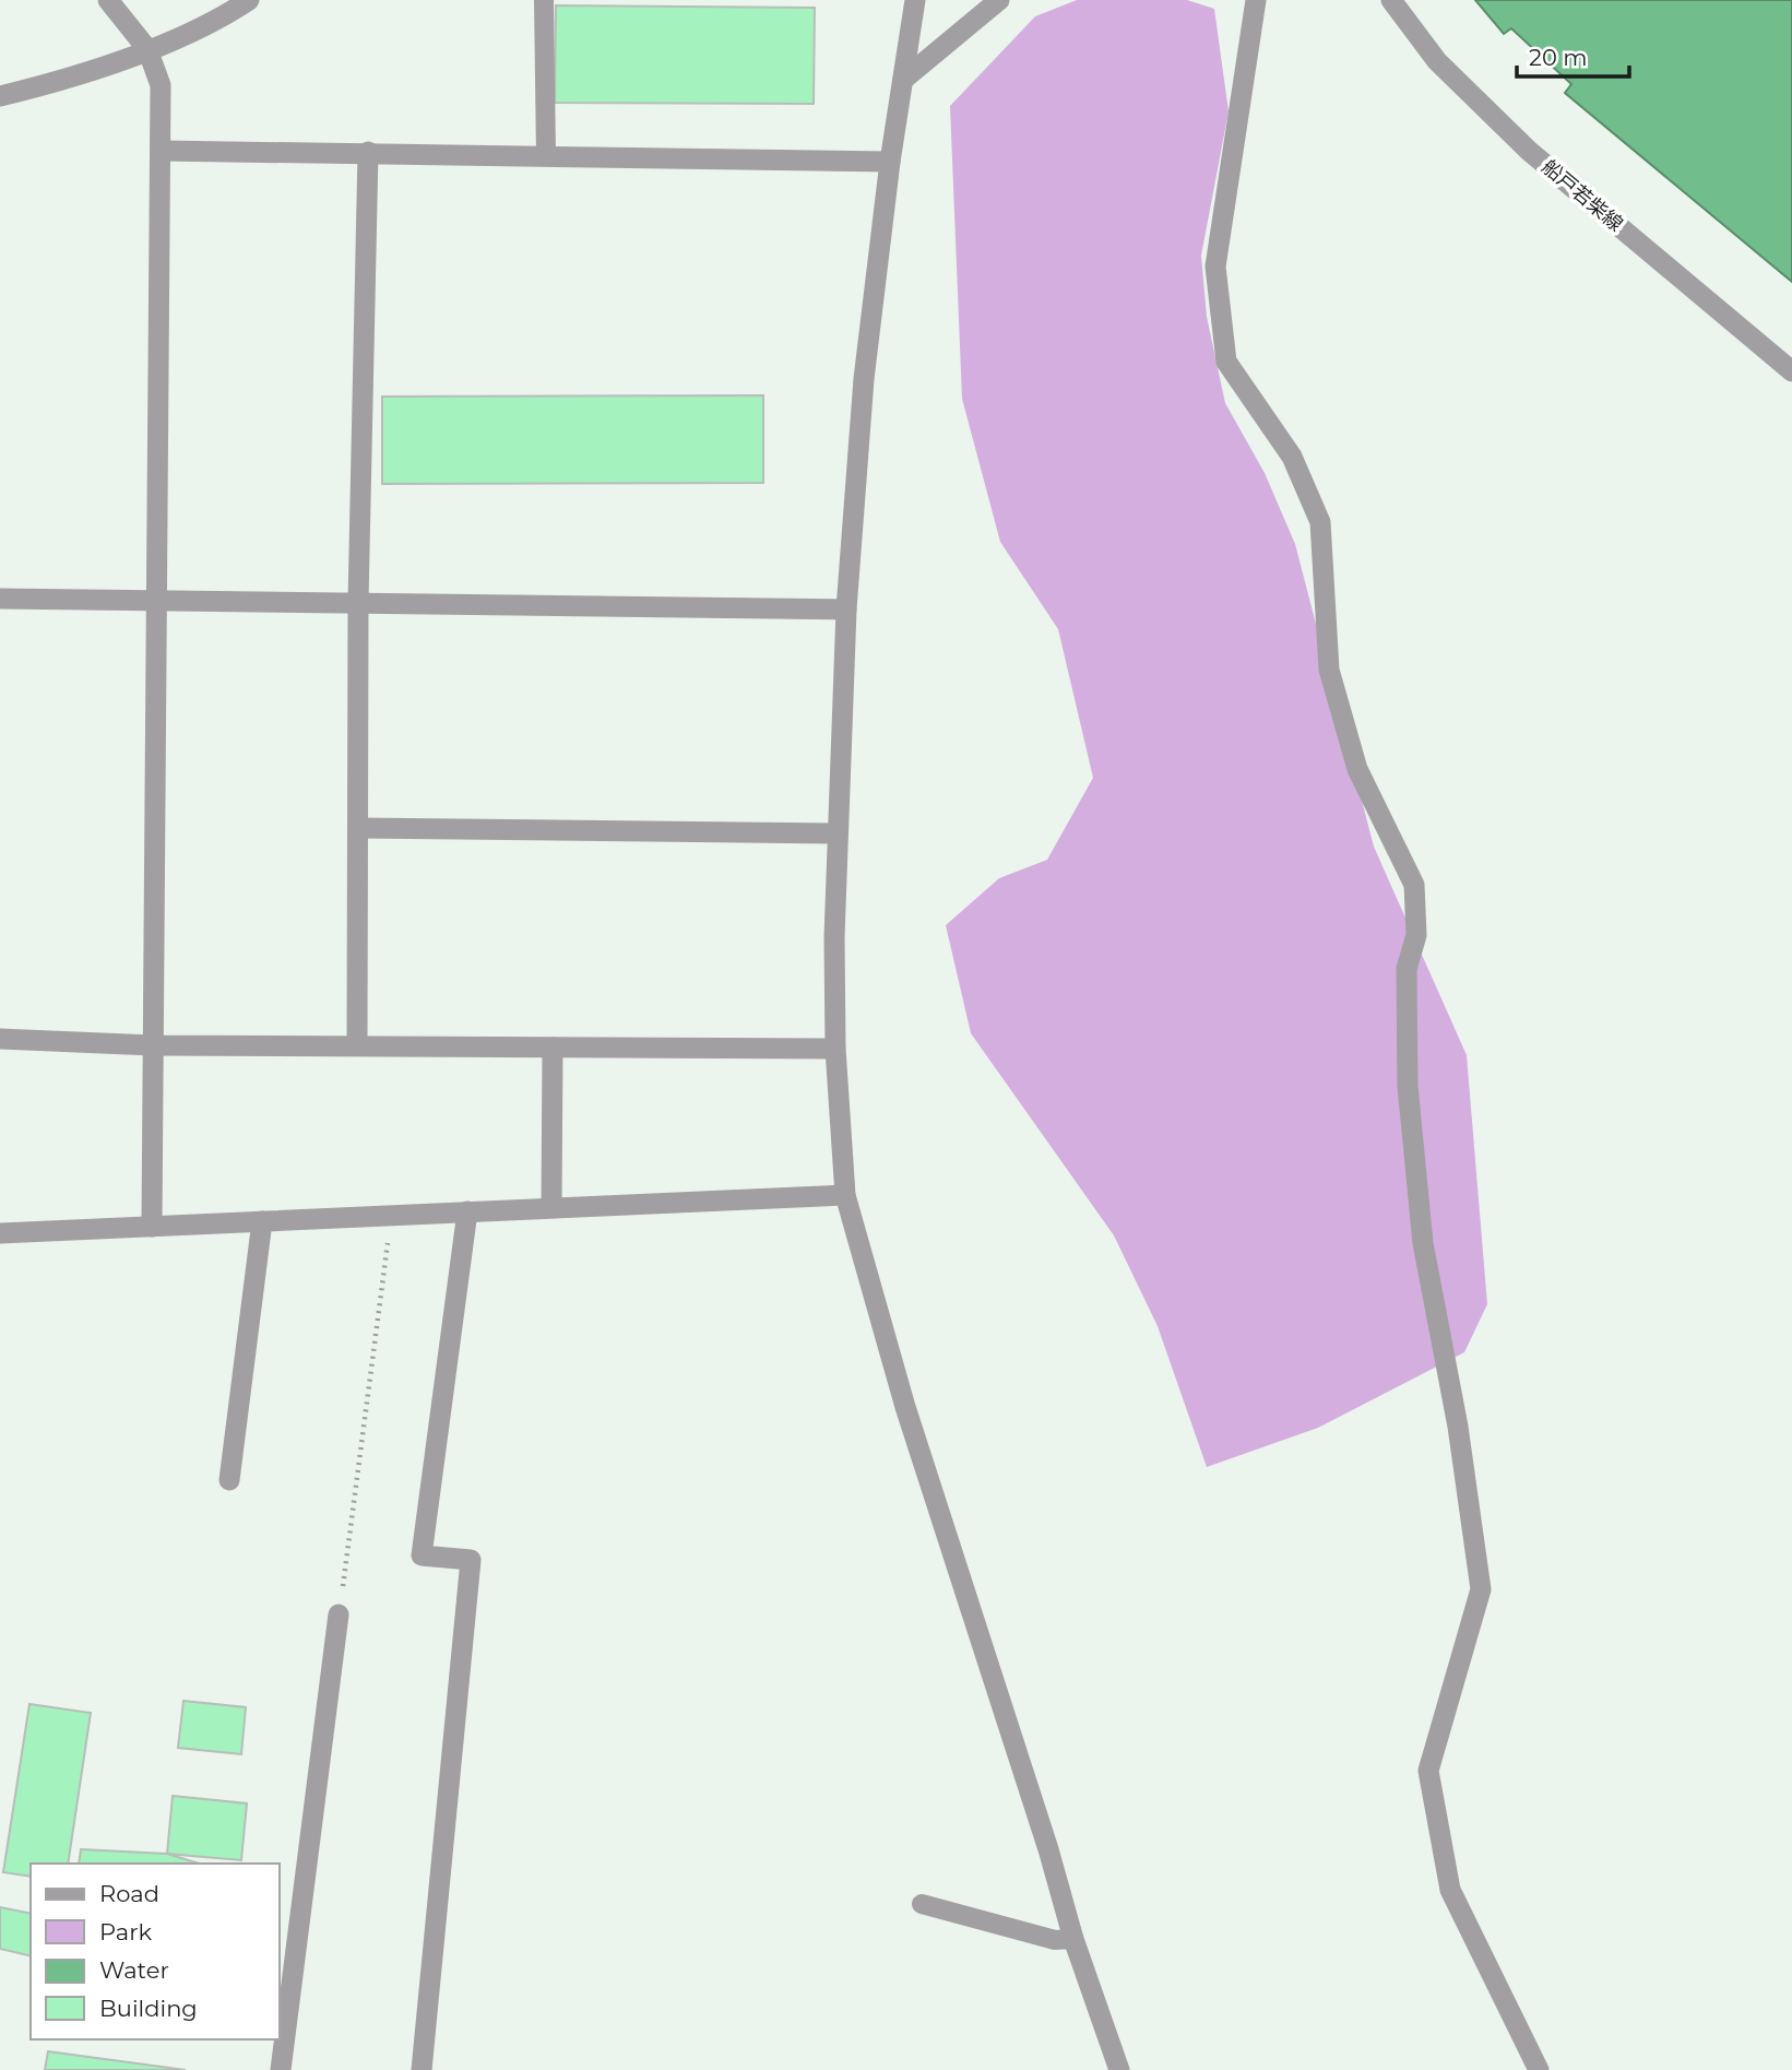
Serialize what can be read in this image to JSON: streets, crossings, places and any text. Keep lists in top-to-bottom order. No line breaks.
{"streets":{"street":["船戸若柴線"]},"legend":["Road","Park","Water","Building"],"scale_bar":"20 m"}
